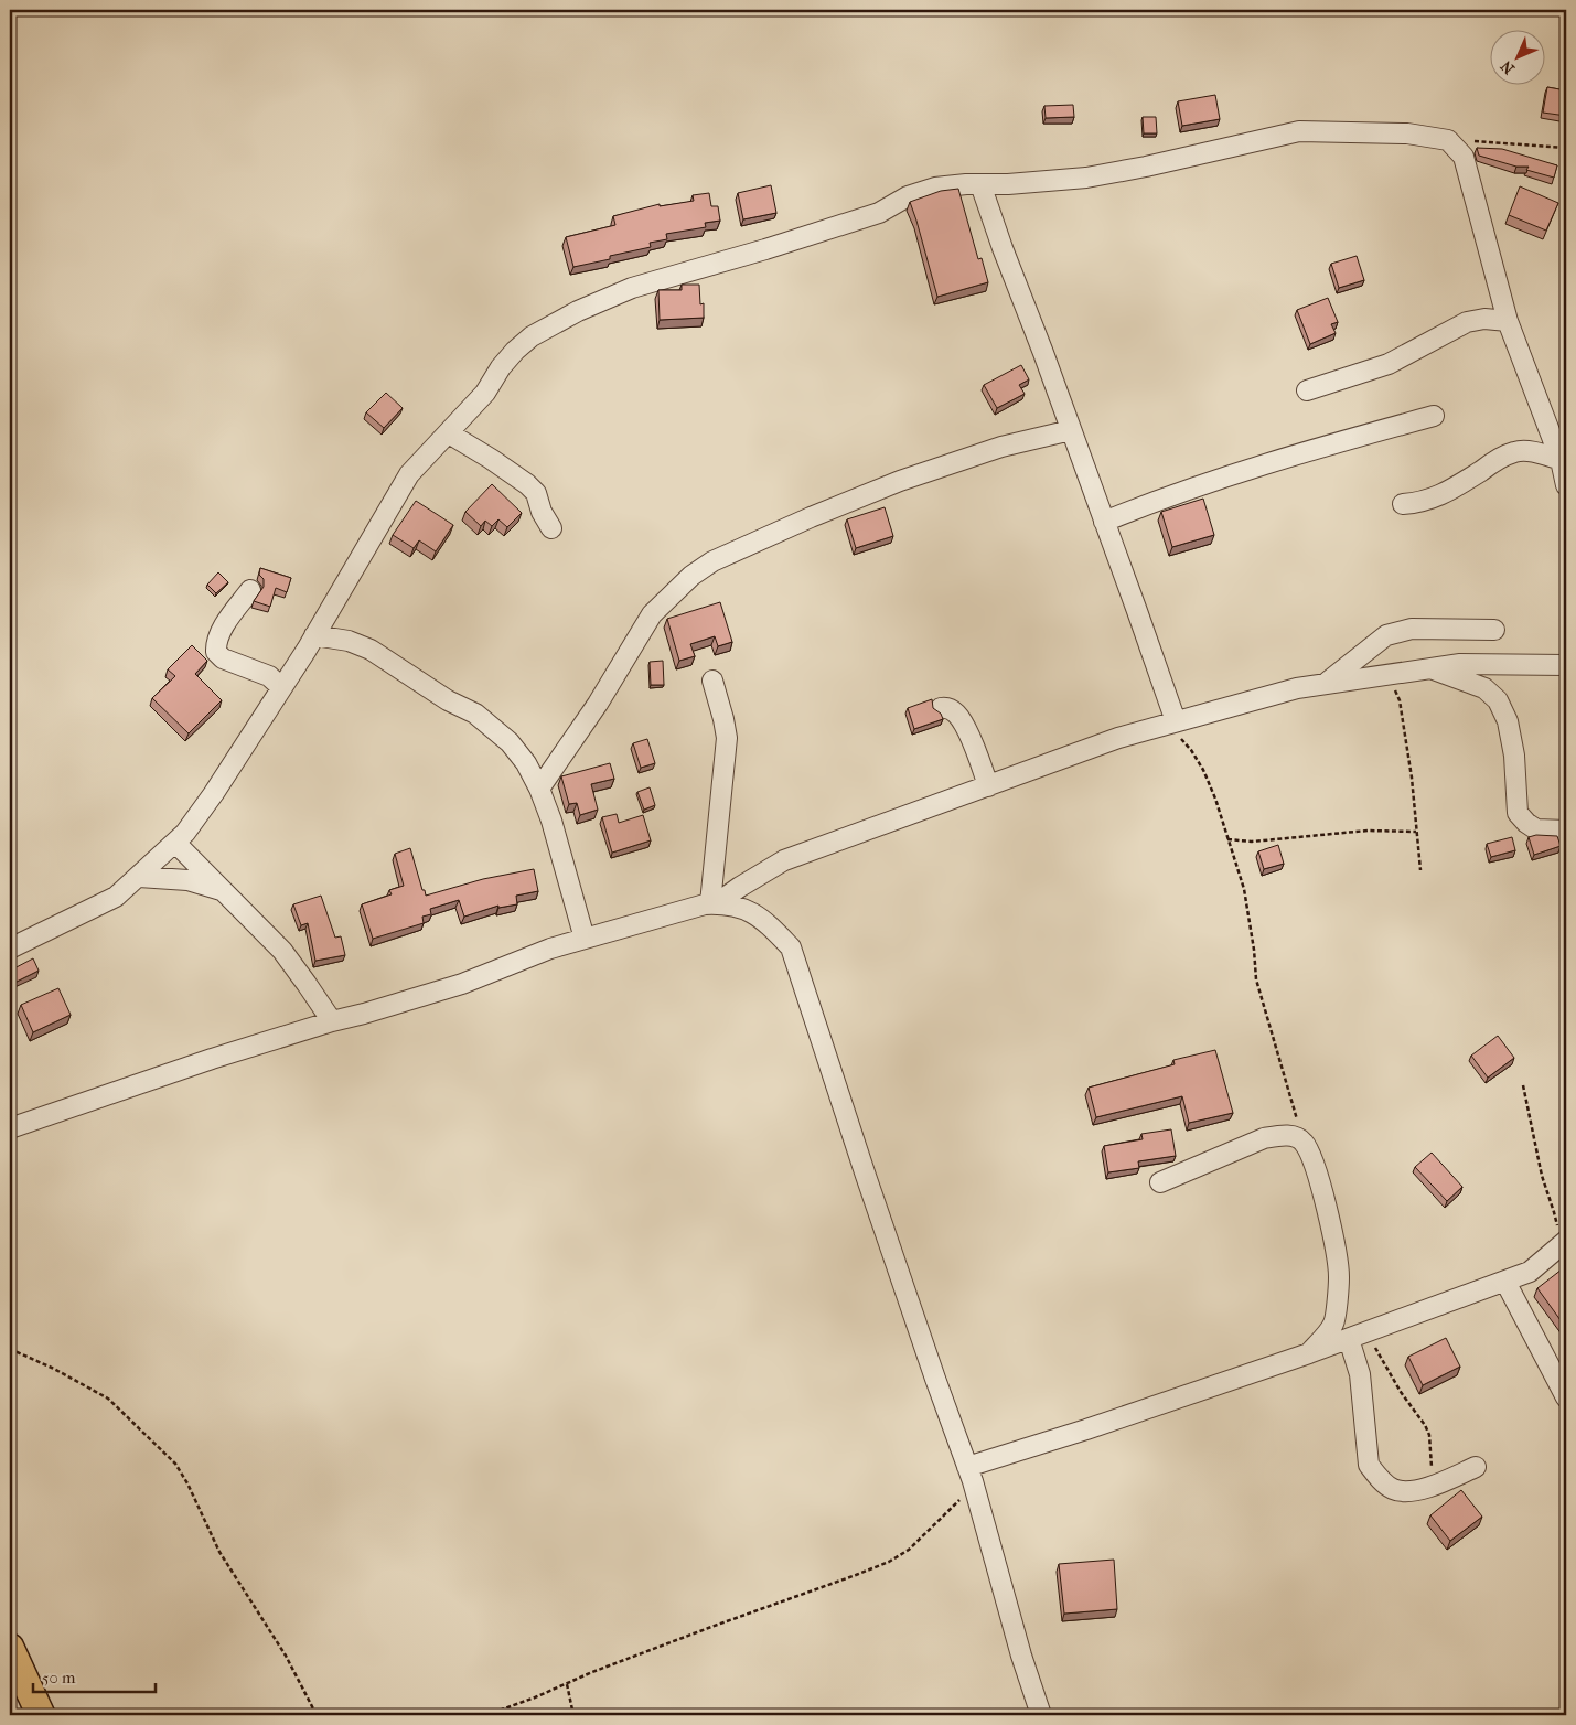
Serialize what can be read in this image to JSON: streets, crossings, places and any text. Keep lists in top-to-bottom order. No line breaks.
{"scale_bar":"50 m","north":"bottom left"}
